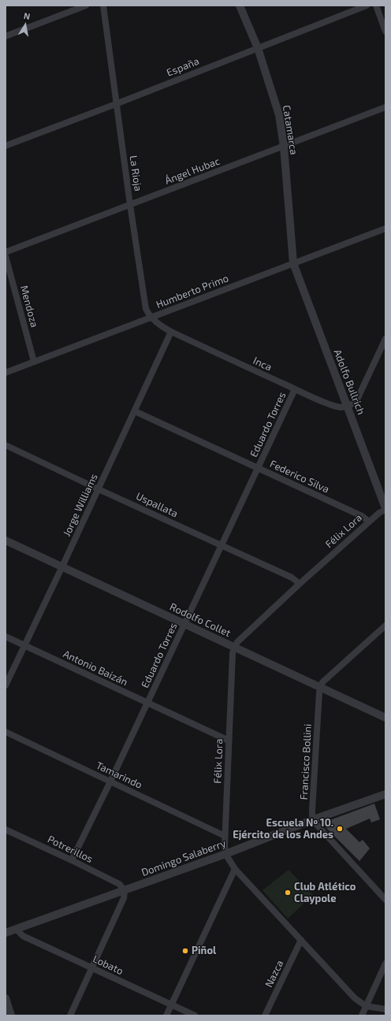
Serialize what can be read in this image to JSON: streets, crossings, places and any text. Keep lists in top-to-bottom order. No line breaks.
{"streets":{"street":["España","Catamarca","Ángel Hubac","La Rioja","Humberto Primo","Mendoza","Inca","Adolfo Bullrich","Eduardo Torres","Federico Silva","Jorge Williams","Uspallata","Félix Lora","Rodolfo Collet","Antonio Baizán","Francisco Bollini","Tamarindo","Potrerillos","Domingo Salaberry","Lobato","Nazca"]},"crossings":[["España","Catamarca"],["España","La Rioja"],["Catamarca","Ángel Hubac"],["Catamarca","Humberto Primo"],["Catamarca","Adolfo Bullrich"],["Ángel Hubac","La Rioja"],["La Rioja","Humberto Primo"],["La Rioja","Inca"],["La Rioja","Jorge Williams"],["Humberto Primo","Mendoza"],["Humberto Primo","Adolfo Bullrich"],["Inca","Adolfo Bullrich"],["Inca","Eduardo Torres"],["Inca","Jorge Williams"],["Adolfo Bullrich","Félix Lora"],["Eduardo Torres","Federico Silva"],["Eduardo Torres","Uspallata"],["Eduardo Torres","Rodolfo Collet"],["Eduardo Torres","Antonio Baizán"],["Eduardo Torres","Tamarindo"],["Eduardo Torres","Potrerillos"],["Federico Silva","Jorge Williams"],["Federico Silva","Félix Lora"],["Jorge Williams","Uspallata"],["Jorge Williams","Rodolfo Collet"],["Jorge Williams","Antonio Baizán"],["Uspallata","Félix Lora"],["Félix Lora","Rodolfo Collet"],["Félix Lora","Antonio Baizán"],["Félix Lora","Tamarindo"],["Félix Lora","Domingo Salaberry"],["Félix Lora","Nazca"],["Rodolfo Collet","Francisco Bollini"],["Francisco Bollini","Domingo Salaberry"],["Potrerillos","Domingo Salaberry"],["Domingo Salaberry","Lobato"]],"places":["Escuela Nº 10. Ejército de los Andes","Club Atlético Claypole","Piñol"],"north":"top"}
